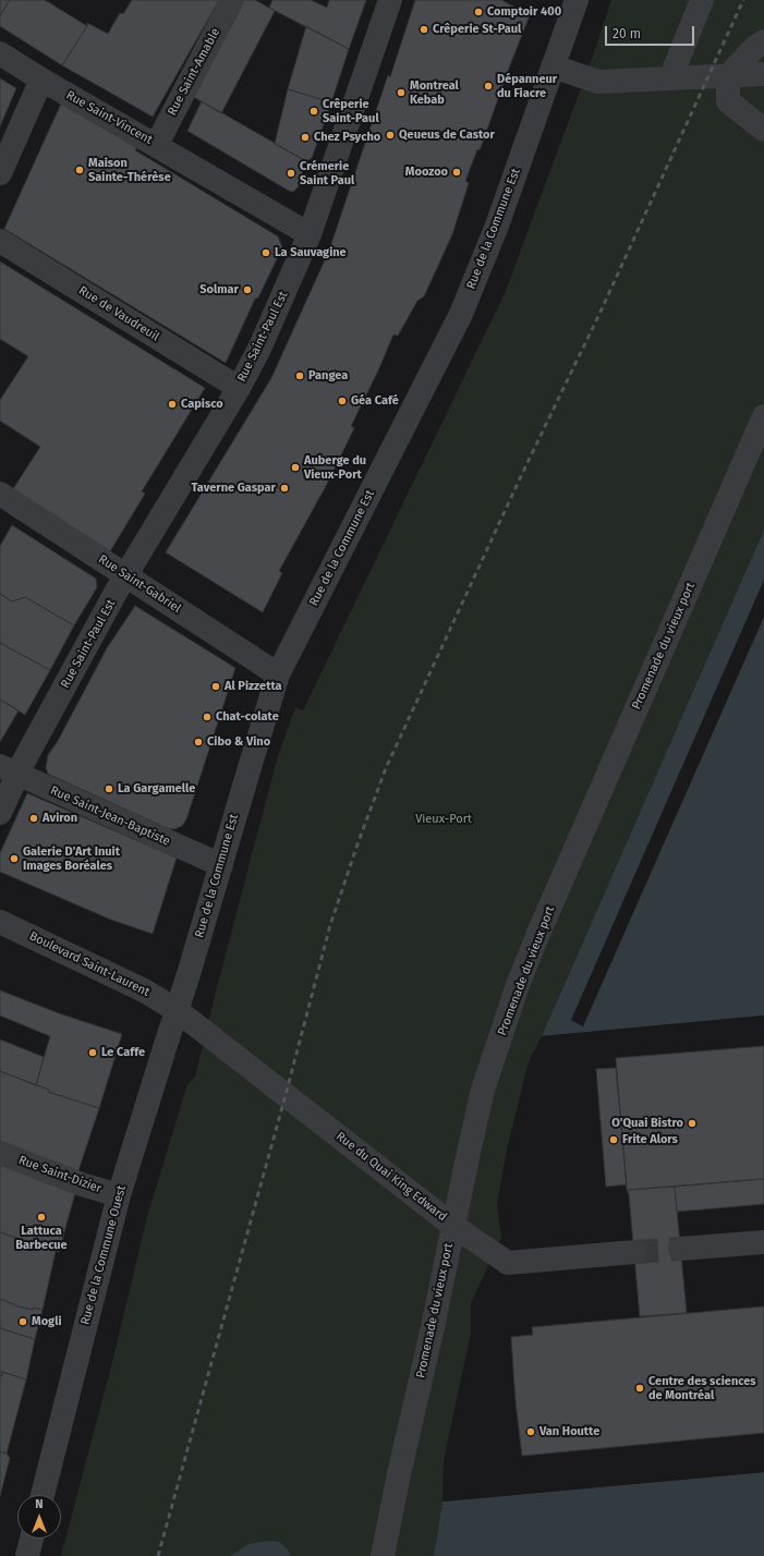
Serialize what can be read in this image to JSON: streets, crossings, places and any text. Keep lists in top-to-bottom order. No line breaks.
{"streets":{"street":["Rue Saint-Amable","Rue Saint-Vincent","Rue de la Commune Est","Rue de Vaudreuil","Rue Saint-Paul Est","Rue Saint-Gabriel","Promenade du vieux port","Rue Saint-Jean-Baptiste","Boulevard Saint-Laurent","Rue Saint-Dizier","Rue du Quai King Edward","Rue de la Commune Ouest"]},"crossings":[["Rue Saint-Amable","Rue Saint-Vincent"],["Rue Saint-Vincent","Rue Saint-Paul Est"],["Rue de la Commune Est","Rue Saint-Gabriel"],["Rue de la Commune Est","Rue Saint-Jean-Baptiste"],["Rue de la Commune Est","Boulevard Saint-Laurent"],["Rue de la Commune Est","Rue du Quai King Edward"],["Rue de la Commune Est","Rue de la Commune Ouest"],["Rue de Vaudreuil","Rue Saint-Paul Est"],["Rue Saint-Paul Est","Rue Saint-Gabriel"],["Rue Saint-Paul Est","Rue Saint-Jean-Baptiste"],["Promenade du vieux port","Rue du Quai King Edward"],["Boulevard Saint-Laurent","Rue du Quai King Edward"],["Boulevard Saint-Laurent","Rue de la Commune Ouest"],["Rue Saint-Dizier","Rue de la Commune Ouest"],["Rue du Quai King Edward","Rue de la Commune Ouest"]],"parks":["Vieux-Port"],"places":["Comptoir 400","Crêperie St-Paul","Dépanneur du Fiacre","Montreal Kebab","Crêperie Saint-Paul","Qeueus de Castor","Chez Psycho","Maison Sainte-Thérèse","Moozoo","Crémerie Saint Paul","La Sauvagine","Solmar","Pangea","Géa Café","Capisco","Auberge du Vieux-Port","Taverne Gaspar","Al Pizzetta","Chat-colate","Cibo & Vino","La Gargamelle","Aviron","Galerie D'Art Inuit Images Boréales","Le Caffe","O'Quai Bistro","Frite Alors","Lattuca Barbecue","Mogli","Centre des sciences de Montréal","Van Houtte"],"scale_bar":"20 m","north":"top"}
